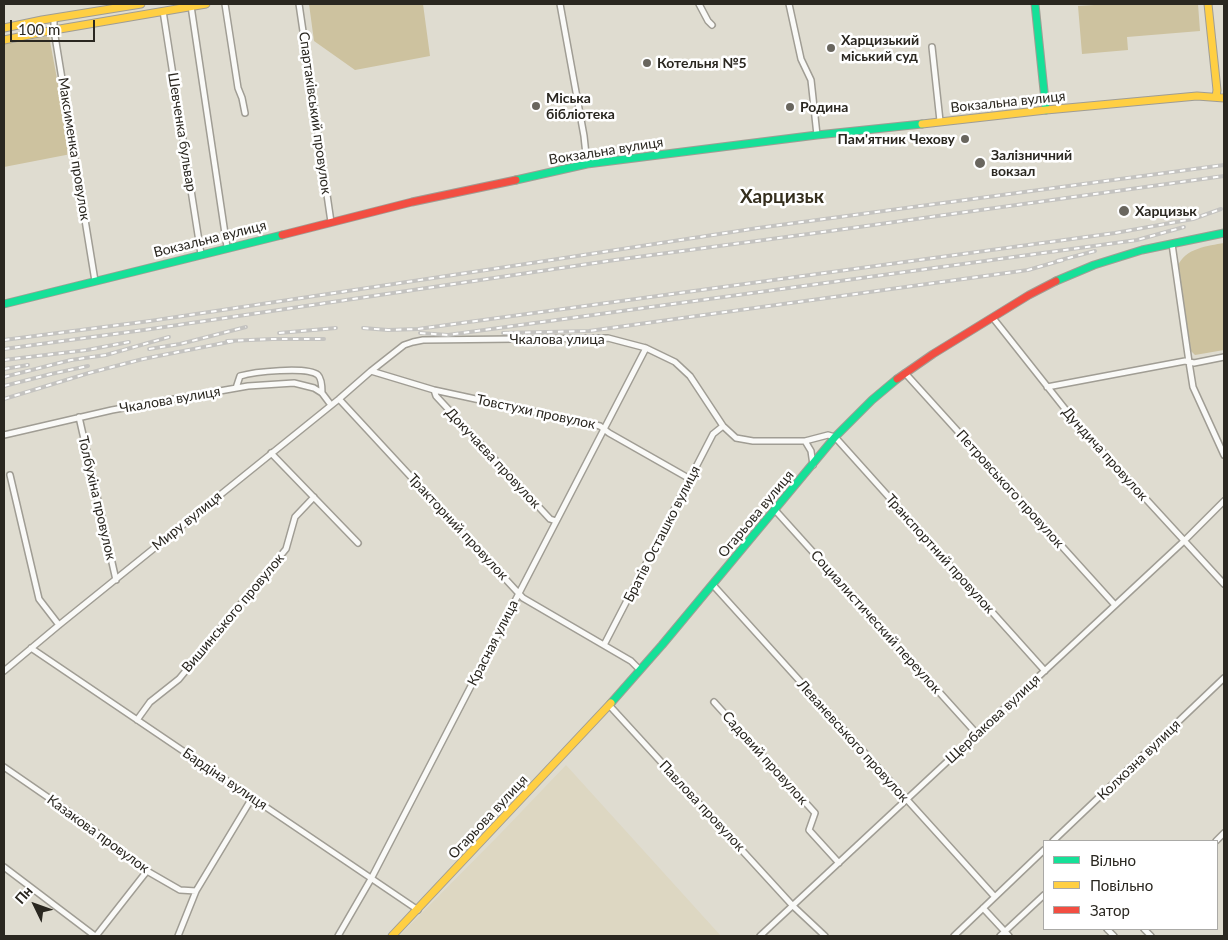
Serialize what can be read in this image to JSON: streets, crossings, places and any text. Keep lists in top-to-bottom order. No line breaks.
{"streets":{"main road":["Вокзальна вулиця","Огарьова вулиця"],"street":["Спартаківський провулок","Шевченка бульвар","Максименка провулок","Чкалова улица","Чкалова вулиця","Товстухи провулок","Дундича провулок","Докучаєва провулок","Петровського провулок","Толбухіна провулок","Миру вулиця","Тракторний провулок","Братів Осташко вулиця","Транспортний провулок","Вишинського провулок","Социалистический переулок","Красная улица","Щербакова вулиця","Леваневського провулок","Садовий провулок","Колхозна вулиця","Бардіна вулиця","Павлова провулок","Казакова провулок"]},"crossings":[["Вокзальна вулиця","Спартаківський провулок"],["Вокзальна вулиця","Шевченка бульвар"],["Вокзальна вулиця","Максименка провулок"],["Чкалова улица","Товстухи провулок"],["Чкалова улица","Огарьова вулиця"],["Чкалова улица","Миру вулиця"],["Чкалова улица","Братів Осташко вулиця"],["Чкалова улица","Транспортний провулок"],["Чкалова улица","Красная улица"],["Чкалова вулиця","Толбухіна провулок"],["Товстухи провулок","Докучаєва провулок"],["Товстухи провулок","Миру вулиця"],["Товстухи провулок","Братів Осташко вулиця"],["Товстухи провулок","Красная улица"],["Дундича провулок","Огарьова вулиця"],["Дундича провулок","Щербакова вулиця"],["Докучаєва провулок","Красная улица"],["Петровського провулок","Огарьова вулиця"],["Петровського провулок","Щербакова вулиця"],["Толбухіна провулок","Миру вулиця"],["Огарьова вулиця","Тракторний провулок"],["Огарьова вулиця","Транспортний провулок"],["Огарьова вулиця","Социалистический переулок"],["Огарьова вулиця","Леваневського провулок"],["Огарьова вулиця","Бардіна вулиця"],["Огарьова вулиця","Павлова провулок"],["Миру вулиця","Тракторний провулок"],["Миру вулиця","Бардіна вулиця"],["Тракторний провулок","Братів Осташко вулиця"],["Тракторний провулок","Красная улица"],["Транспортний провулок","Щербакова вулиця"],["Вишинського провулок","Бардіна вулиця"],["Социалистический переулок","Щербакова вулиця"],["Красная улица","Бардіна вулиця"],["Щербакова вулиця","Леваневського провулок"],["Щербакова вулиця","Садовий провулок"],["Щербакова вулиця","Павлова провулок"]],"districts":["Харцизьк"],"places":["Харцизький міський суд","Котельня №5","Міська бібліотека","Родина","Пам'ятник Чехову","Залізничний вокзал","Харцизьк"],"legend":["Вільно","Повільно","Затор"],"scale_bar":"100 m","north":"top left"}
